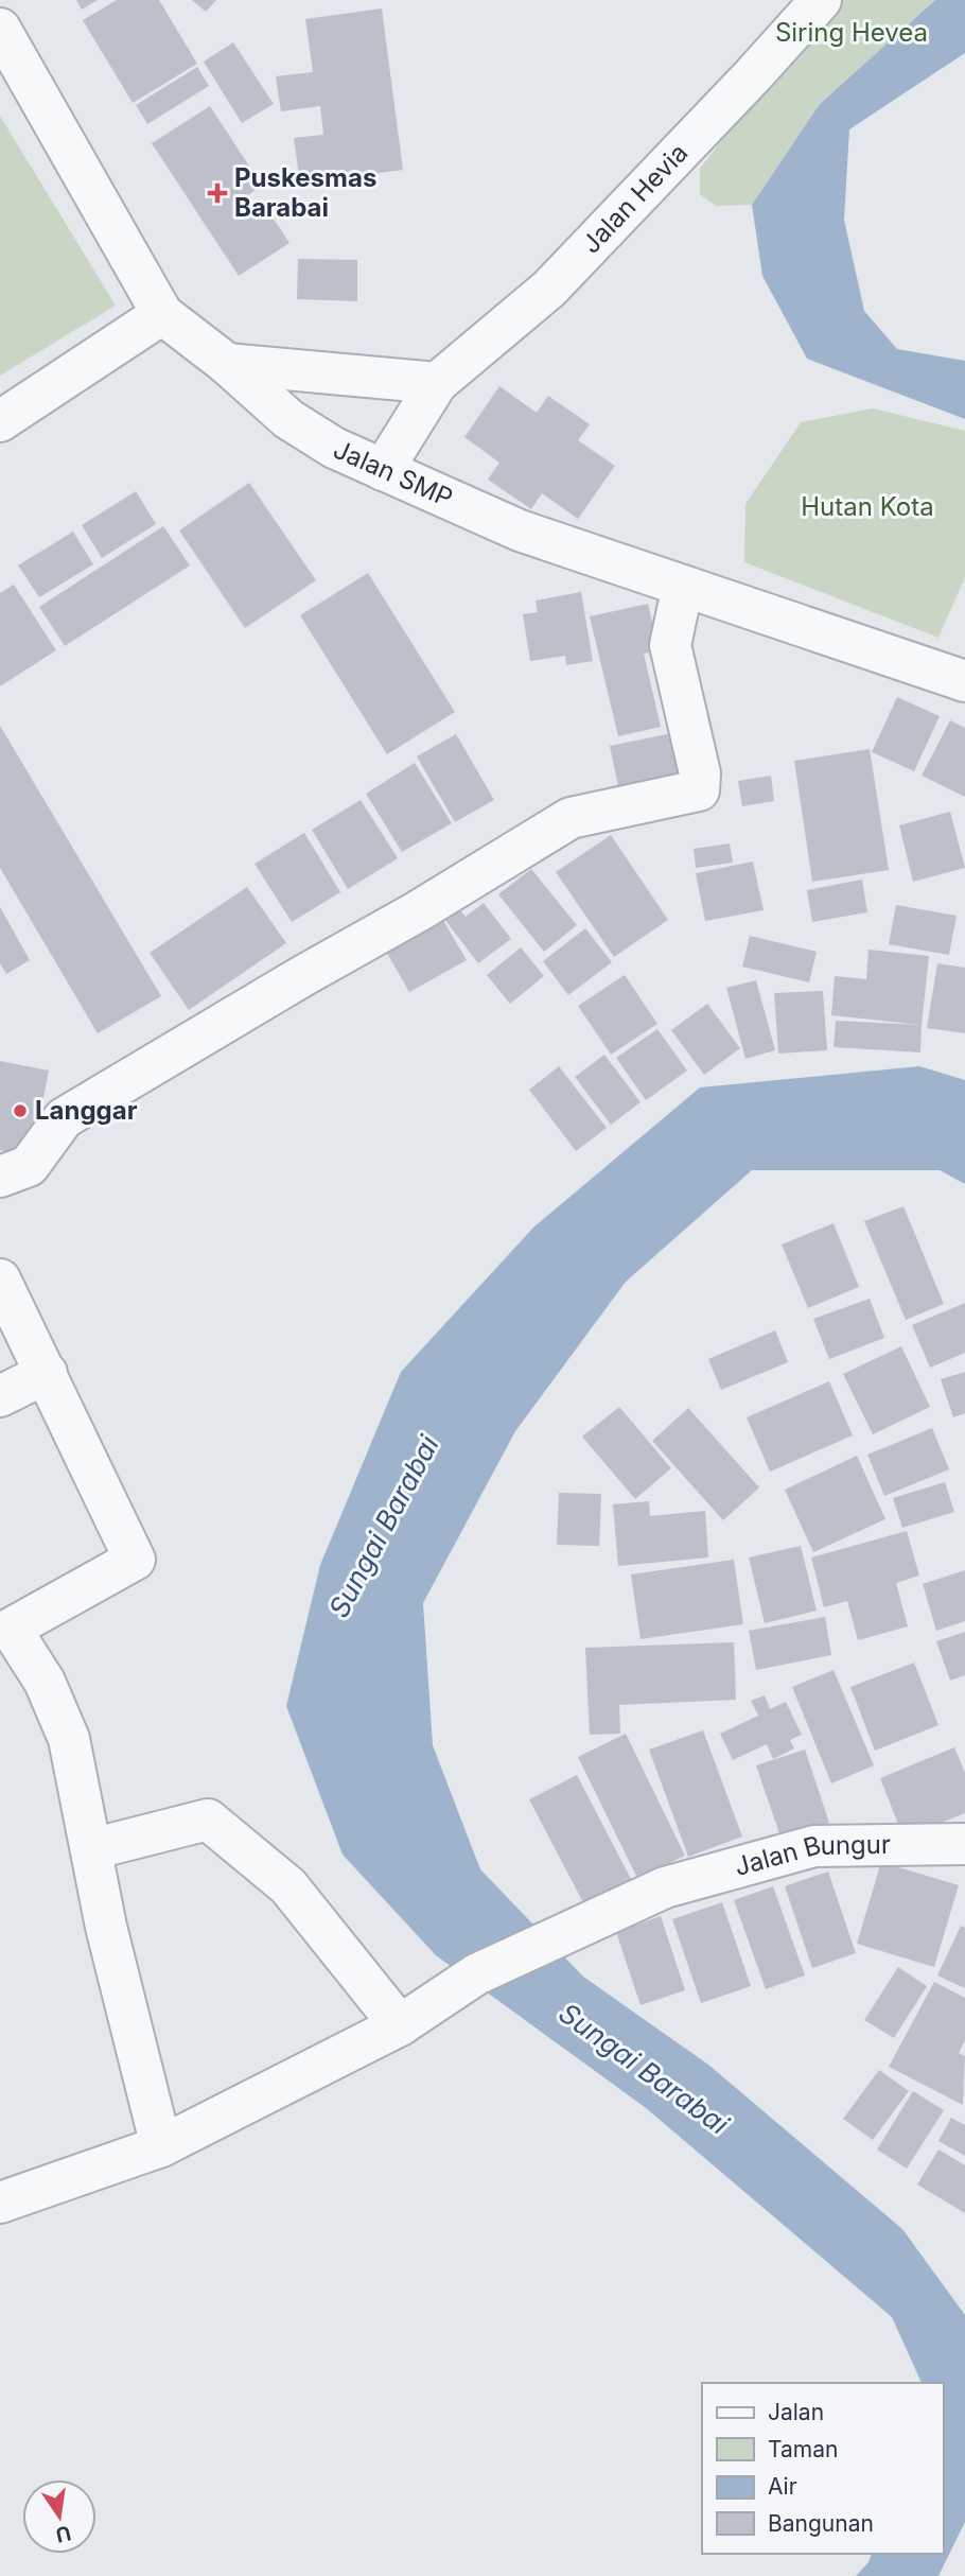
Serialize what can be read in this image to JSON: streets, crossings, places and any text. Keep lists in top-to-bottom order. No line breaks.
{"streets":{"street":["Jalan Hevia","Jalan SMP","Jalan Bungur"]},"crossings":[["Jalan Hevia","Jalan SMP"]],"water":["Sungai Barabai"],"parks":["Siring Hevea","Hutan Kota"],"places":{"health":["Puskesmas Barabai"],"other":["Langgar"]},"legend":["Jalan","Taman","Air","Bangunan"],"north":"bottom"}
